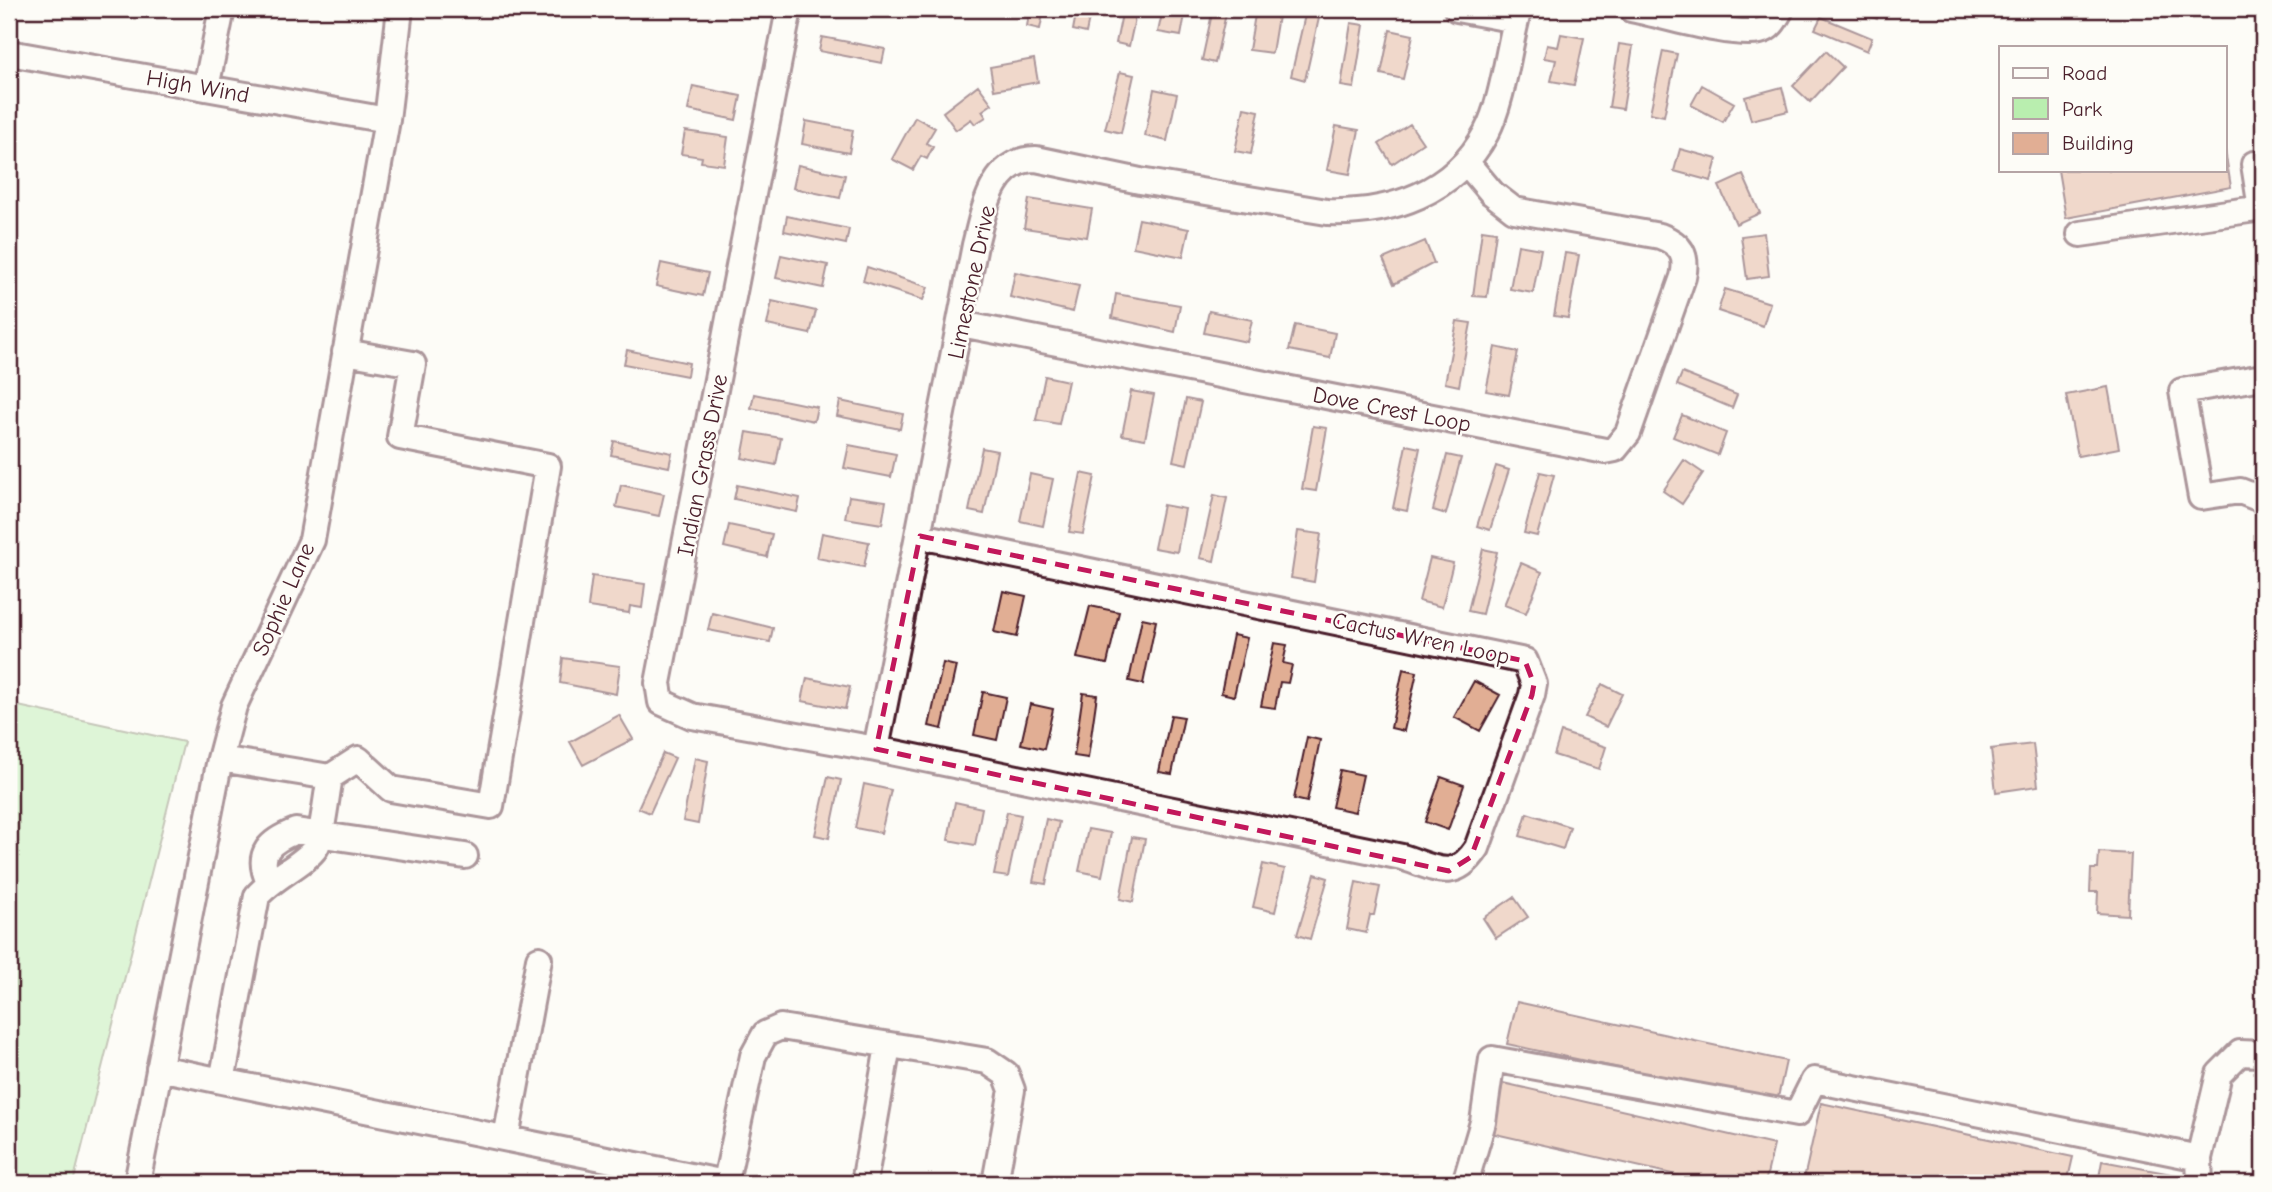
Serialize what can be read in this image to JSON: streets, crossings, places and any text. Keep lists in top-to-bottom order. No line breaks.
{"streets":{"street":["High Wind","Limestone Drive","Dove Crest Loop","Indian Grass Drive","Sophie Lane","Cactus Wren Loop"]},"crossings":[["High Wind","Sophie Lane"],["Limestone Drive","Dove Crest Loop"],["Limestone Drive","Indian Grass Drive"],["Limestone Drive","Cactus Wren Loop"],["Indian Grass Drive","Cactus Wren Loop"]],"legend":["Road","Park","Building"]}
